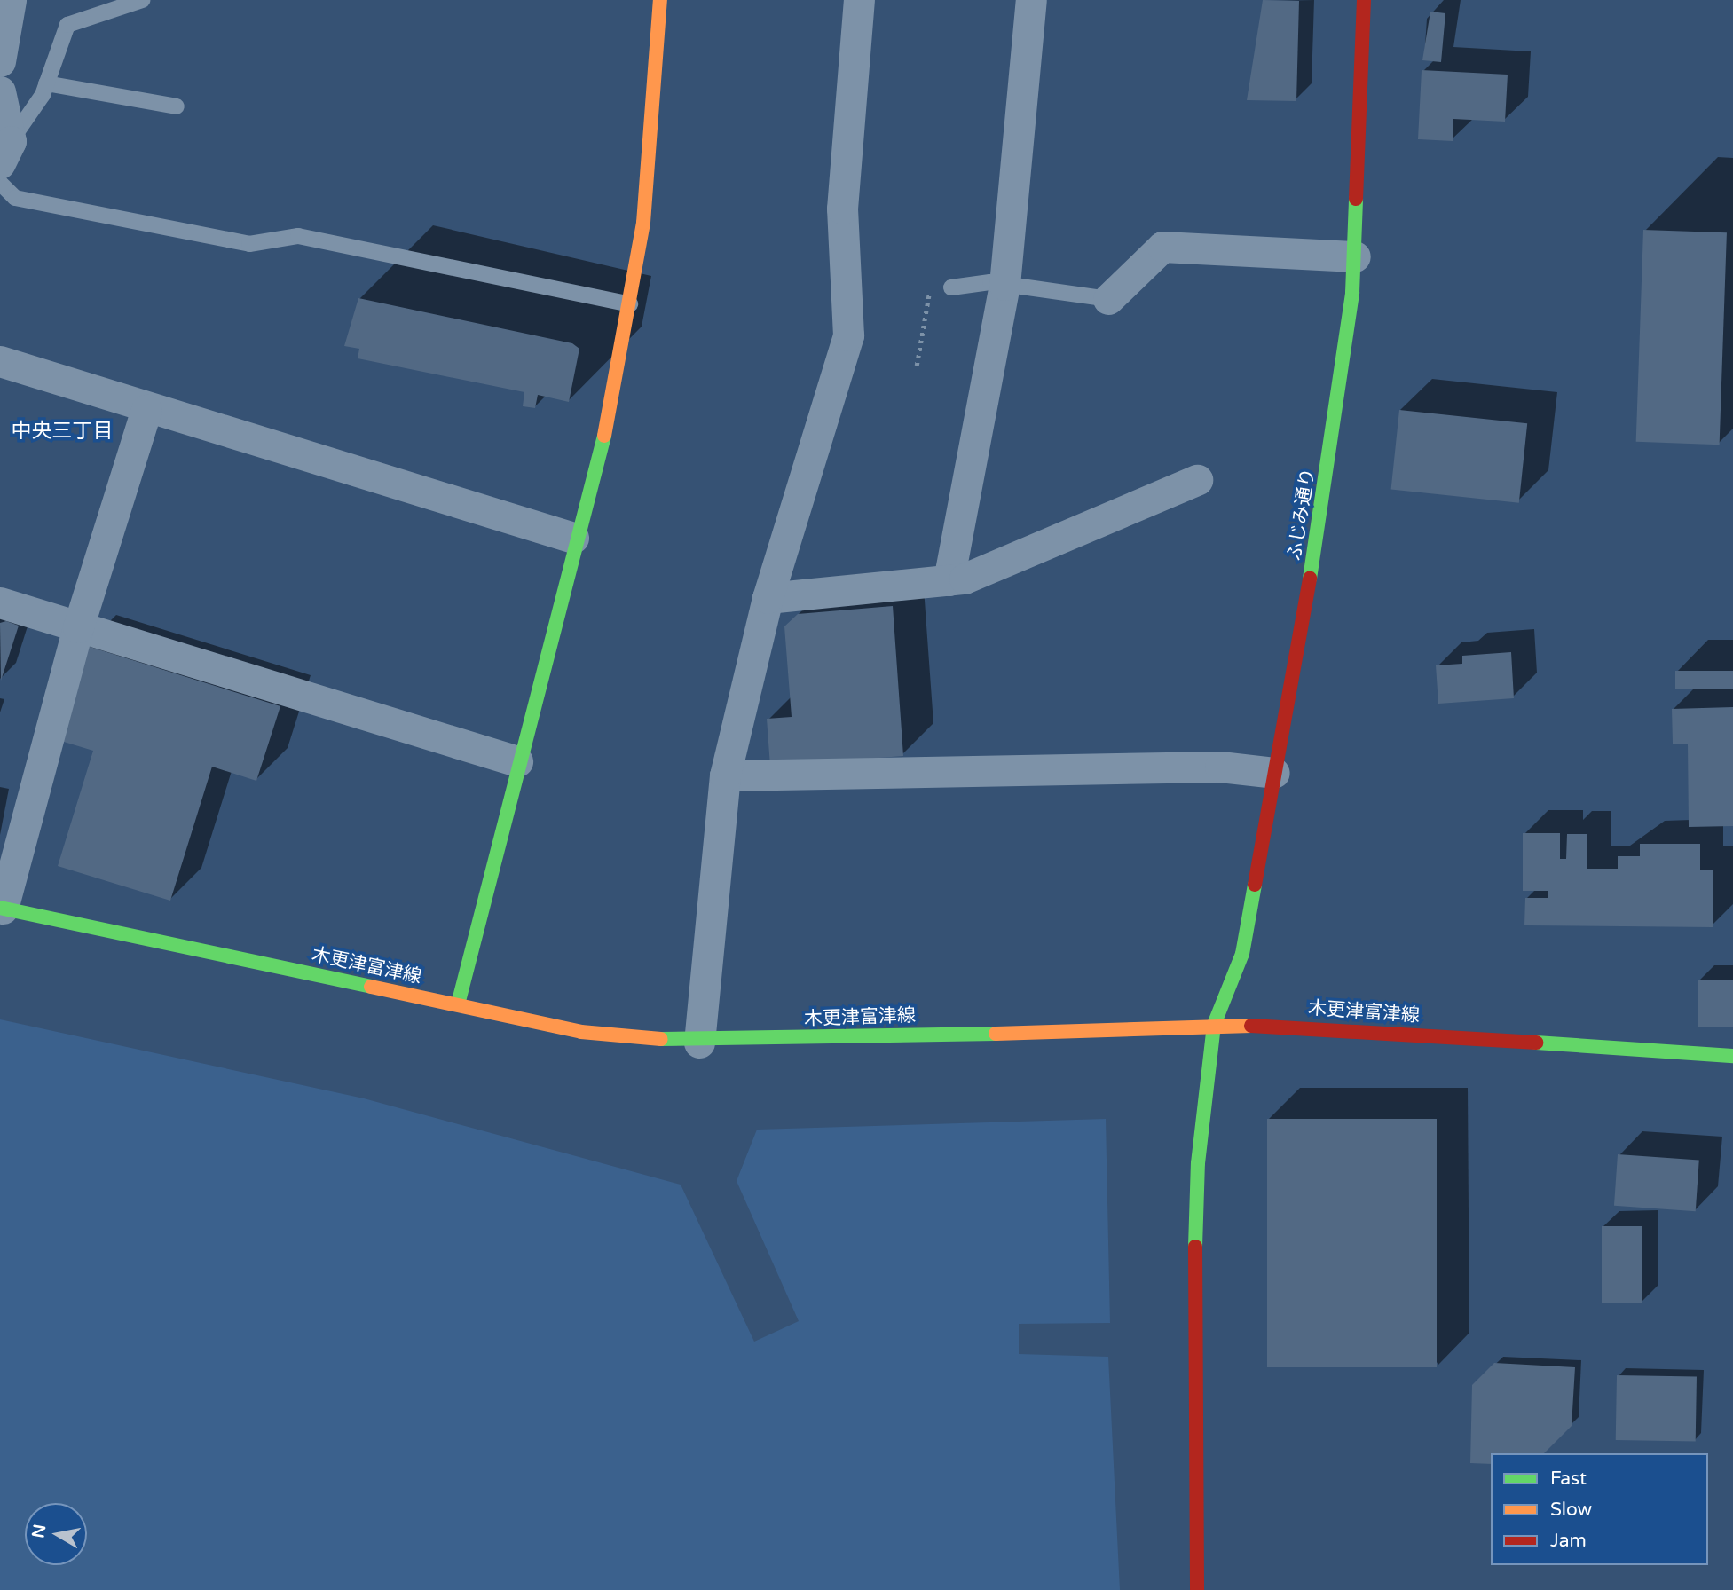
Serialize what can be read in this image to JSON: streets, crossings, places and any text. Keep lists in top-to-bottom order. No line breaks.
{"streets":{"main road":["ふじみ通り","木更津富津線"]},"crossings":[["ふじみ通り","木更津富津線"]],"districts":["中央三丁目"],"legend":["Fast","Slow","Jam"],"north":"left"}
